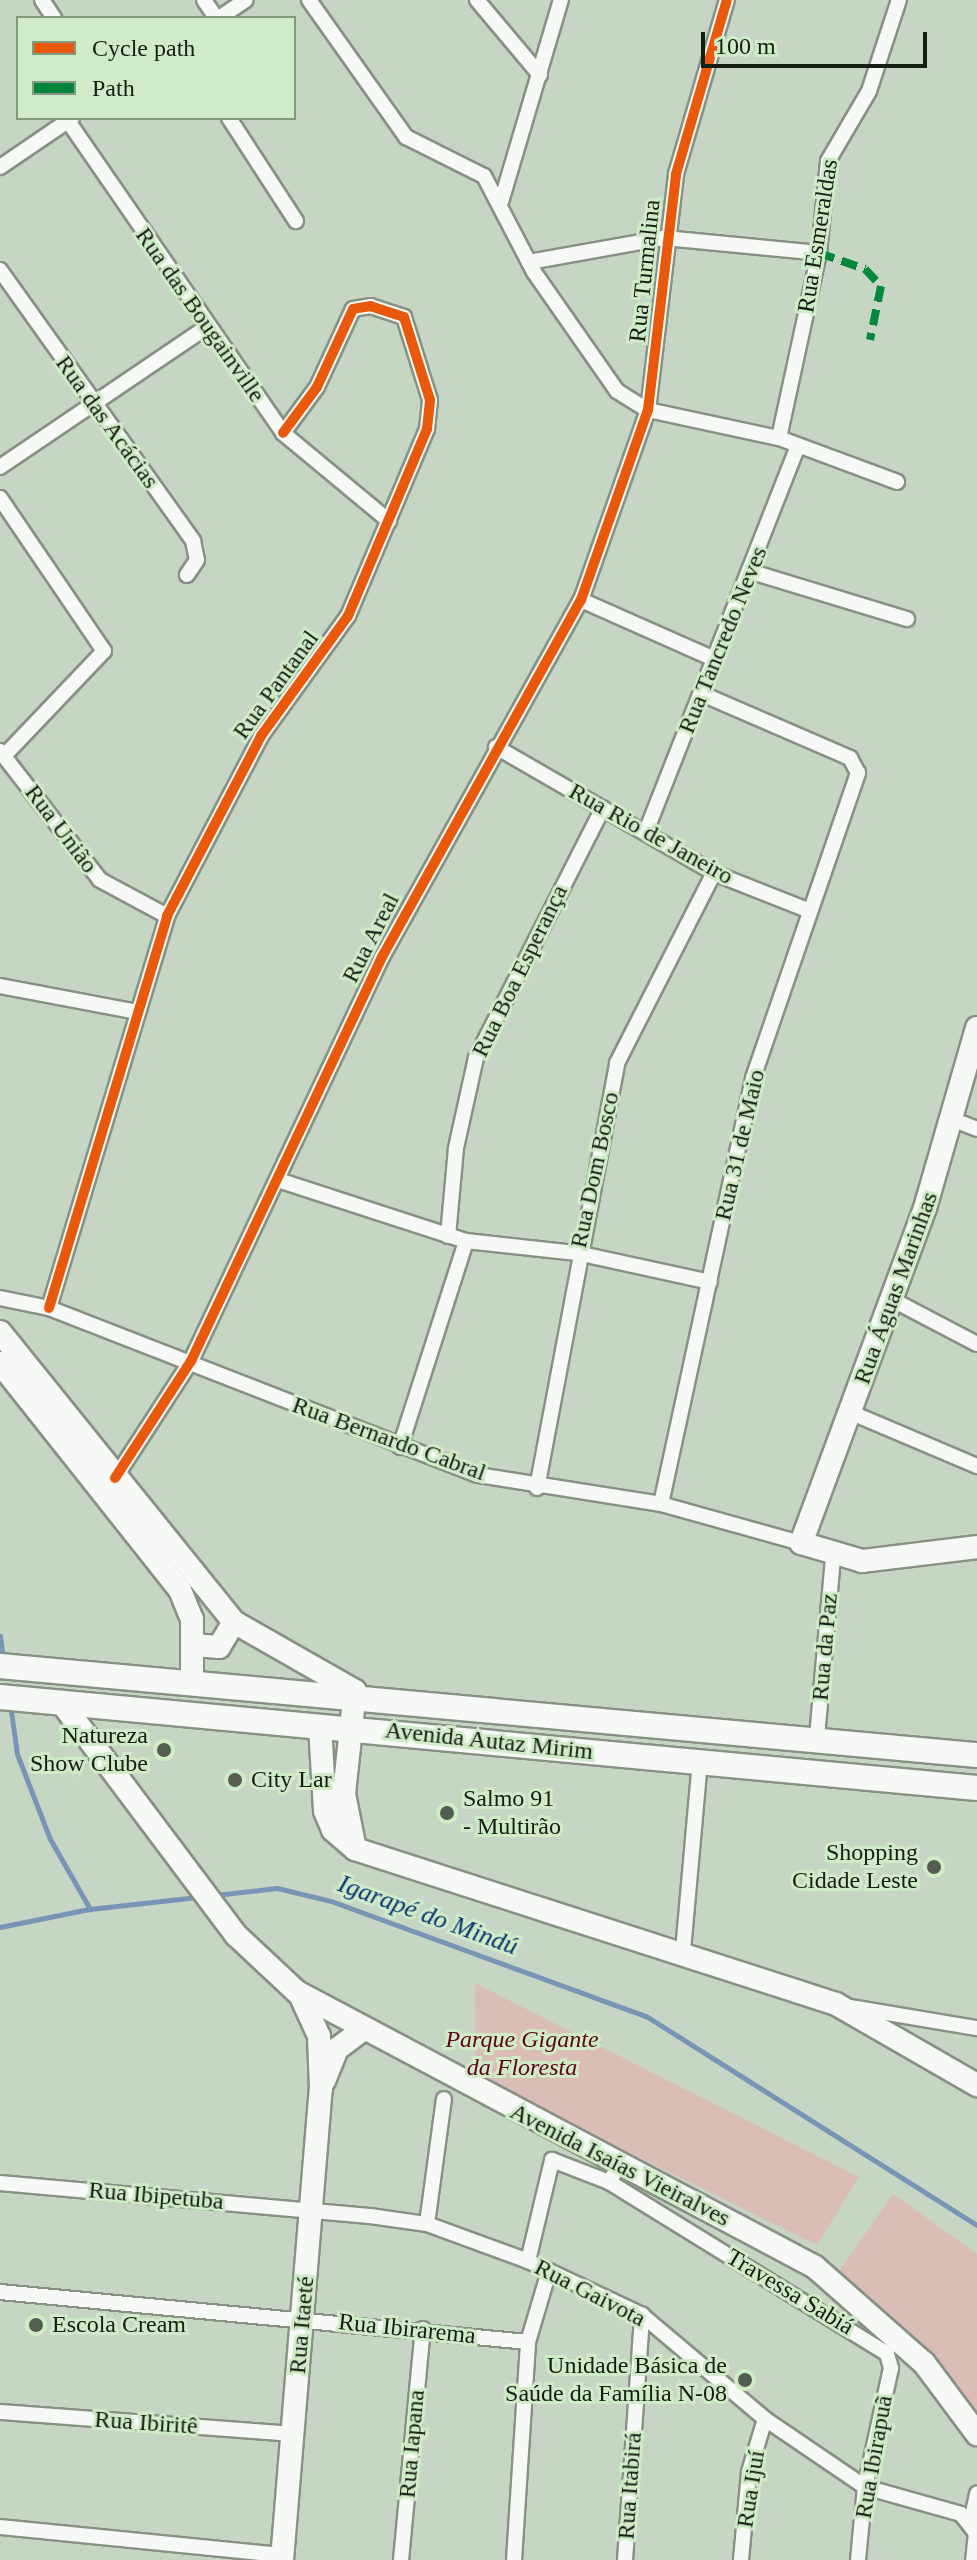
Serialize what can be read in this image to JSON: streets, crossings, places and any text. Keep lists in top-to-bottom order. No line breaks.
{"streets":{"main road":["Avenida Autaz Mirim"],"street":["Rua Esmeraldas","Rua Turmalina","Rua das Bougainville","Rua das Acácias","Rua Tancredo Neves","Rua Pantanal","Rua União","Rua Rio de Janeiro","Rua Areal","Rua Boa Esperança","Rua 31 de Maio","Rua Dom Bosco","Rua Águas Marinhas","Rua Bernardo Cabral","Rua da Paz","Avenida Isaías Vieiralves","Rua Ibipetuba","Travessa Sabiá","Rua Gaivota","Rua Itaeté","Rua Ibirarema","Rua Ibiritê","Rua Iapana","Rua Ibirapuã","Rua Itabirá","Rua Ijuí"]},"crossings":[["Rua Turmalina","Rua Areal"],["Rua das Bougainville","Rua Pantanal"],["Rua Tancredo Neves","Rua Rio de Janeiro"],["Rua Tancredo Neves","Rua 31 de Maio"],["Rua Pantanal","Rua União"],["Rua Pantanal","Rua Bernardo Cabral"],["Rua Rio de Janeiro","Rua Areal"],["Rua Rio de Janeiro","Rua Boa Esperança"],["Rua Rio de Janeiro","Rua 31 de Maio"],["Rua Rio de Janeiro","Rua Dom Bosco"],["Rua Areal","Rua Bernardo Cabral"],["Rua 31 de Maio","Rua Bernardo Cabral"],["Rua Dom Bosco","Rua Bernardo Cabral"],["Rua Águas Marinhas","Rua Bernardo Cabral"],["Rua Bernardo Cabral","Rua da Paz"],["Rua da Paz","Avenida Autaz Mirim"],["Avenida Autaz Mirim","Avenida Isaías Vieiralves"],["Avenida Isaías Vieiralves","Travessa Sabiá"],["Avenida Isaías Vieiralves","Rua Itaeté"],["Rua Ibipetuba","Rua Gaivota"],["Rua Ibipetuba","Rua Itaeté"],["Travessa Sabiá","Rua Gaivota"],["Travessa Sabiá","Rua Ibirapuã"],["Rua Gaivota","Rua Itaeté"],["Rua Gaivota","Rua Ibirapuã"],["Rua Gaivota","Rua Itabirá"],["Rua Gaivota","Rua Ijuí"],["Rua Itaeté","Rua Ibirarema"],["Rua Itaeté","Rua Ibiritê"],["Rua Ibirarema","Rua Iapana"]],"water":["Igarapé do Mindú"],"parks":["Parque Gigante da Floresta"],"places":["Natureza Show Clube","City Lar","Salmo 91 - Multirão","Shopping Cidade Leste","Escola Cream","Unidade Básica de Saúde da Família N-08"],"legend":["Cycle path","Path"],"scale_bar":"100 m"}
